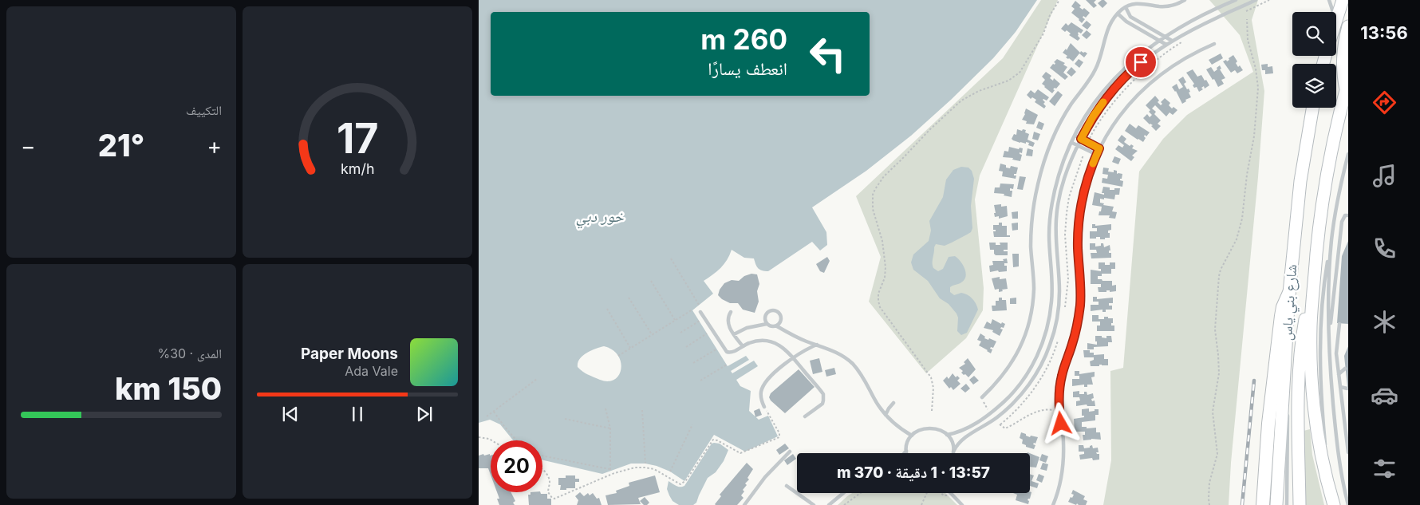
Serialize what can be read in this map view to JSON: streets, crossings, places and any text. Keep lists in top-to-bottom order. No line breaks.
{"streets":{"main road":["شارع بني ياس"]},"water":["خور دبي"],"page":{"tabs":"13:56","tile":["التكييف",["المدى · 30%","150 km"]],"turn":["260 m","انعطف يسارًا"],"heat":["−","21°","+"],"song":["Paper Moons","Ada Vale"],"limit":"20","trip":"13:57 · 1 دقيقة · 370 m","gauge":["17","km/h"]}}
